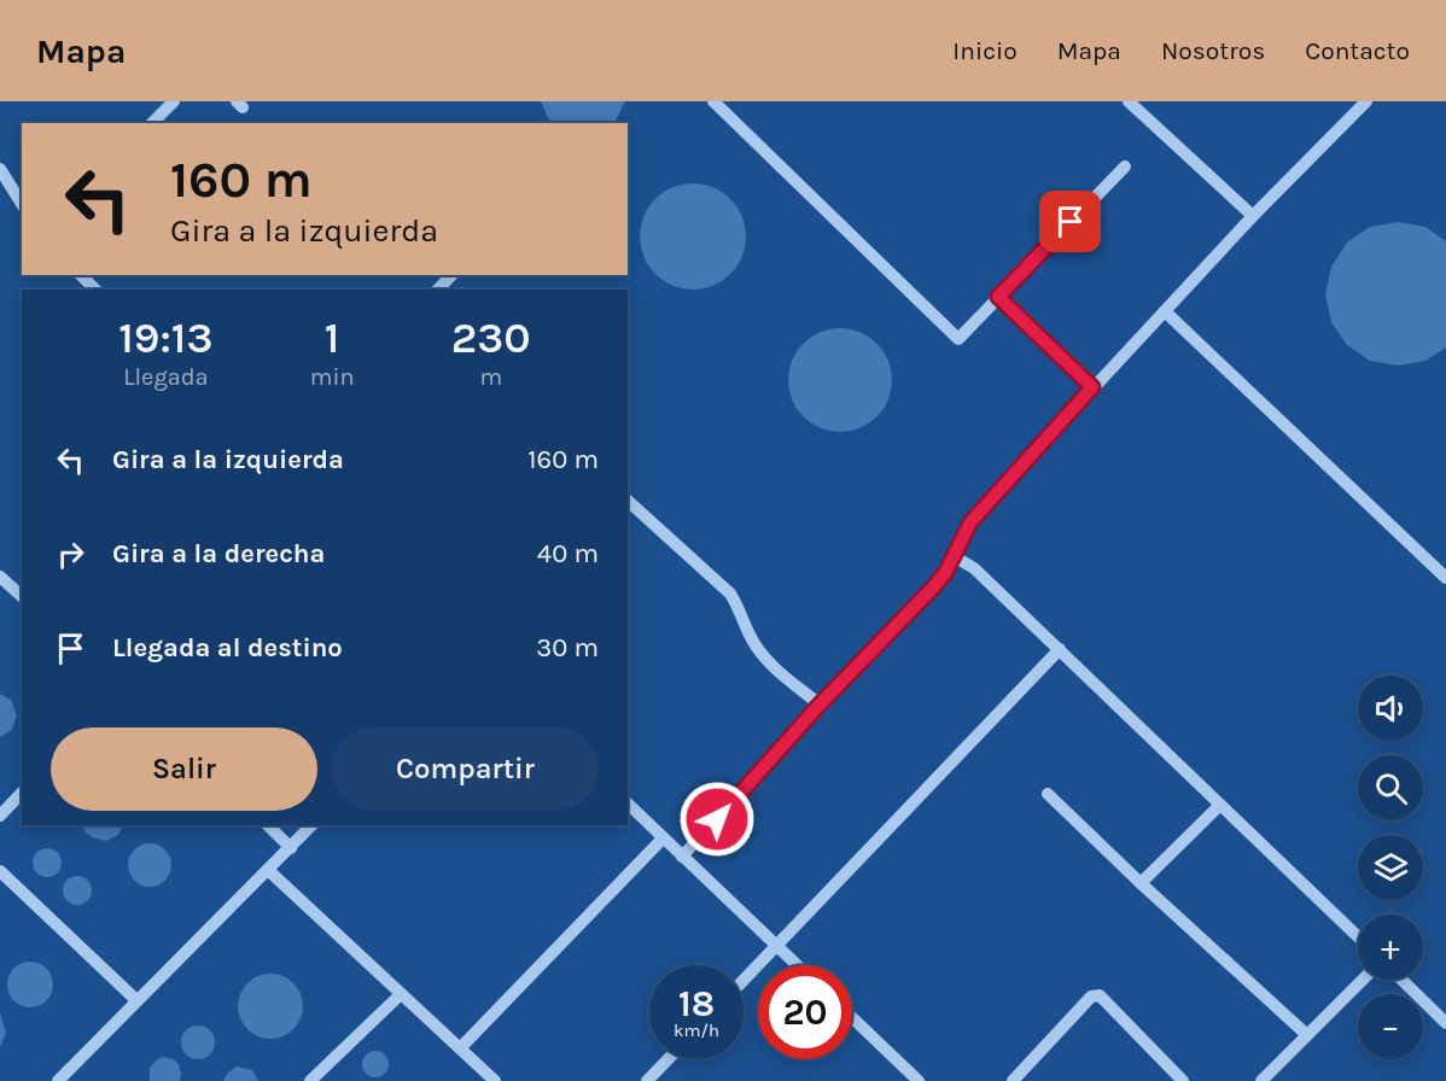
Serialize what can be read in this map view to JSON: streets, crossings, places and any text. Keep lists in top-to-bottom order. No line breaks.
{"page":{"header":"Mapa","nav":["Inicio","Mapa","Nosotros","Contacto"],"turn":["160 m","Gira a la izquierda"],"eta":["19:13","Llegada","1","min","230","m"],"list":[{"name":"Gira a la izquierda","value":"160 m"},{"name":"Gira a la derecha","value":"40 m"},{"name":"Llegada al destino","value":"30 m"}],"map_buttons":["+","−"],"buttons":["Salir","Compartir"],"speed":"18 km/h","limit":"20"}}
